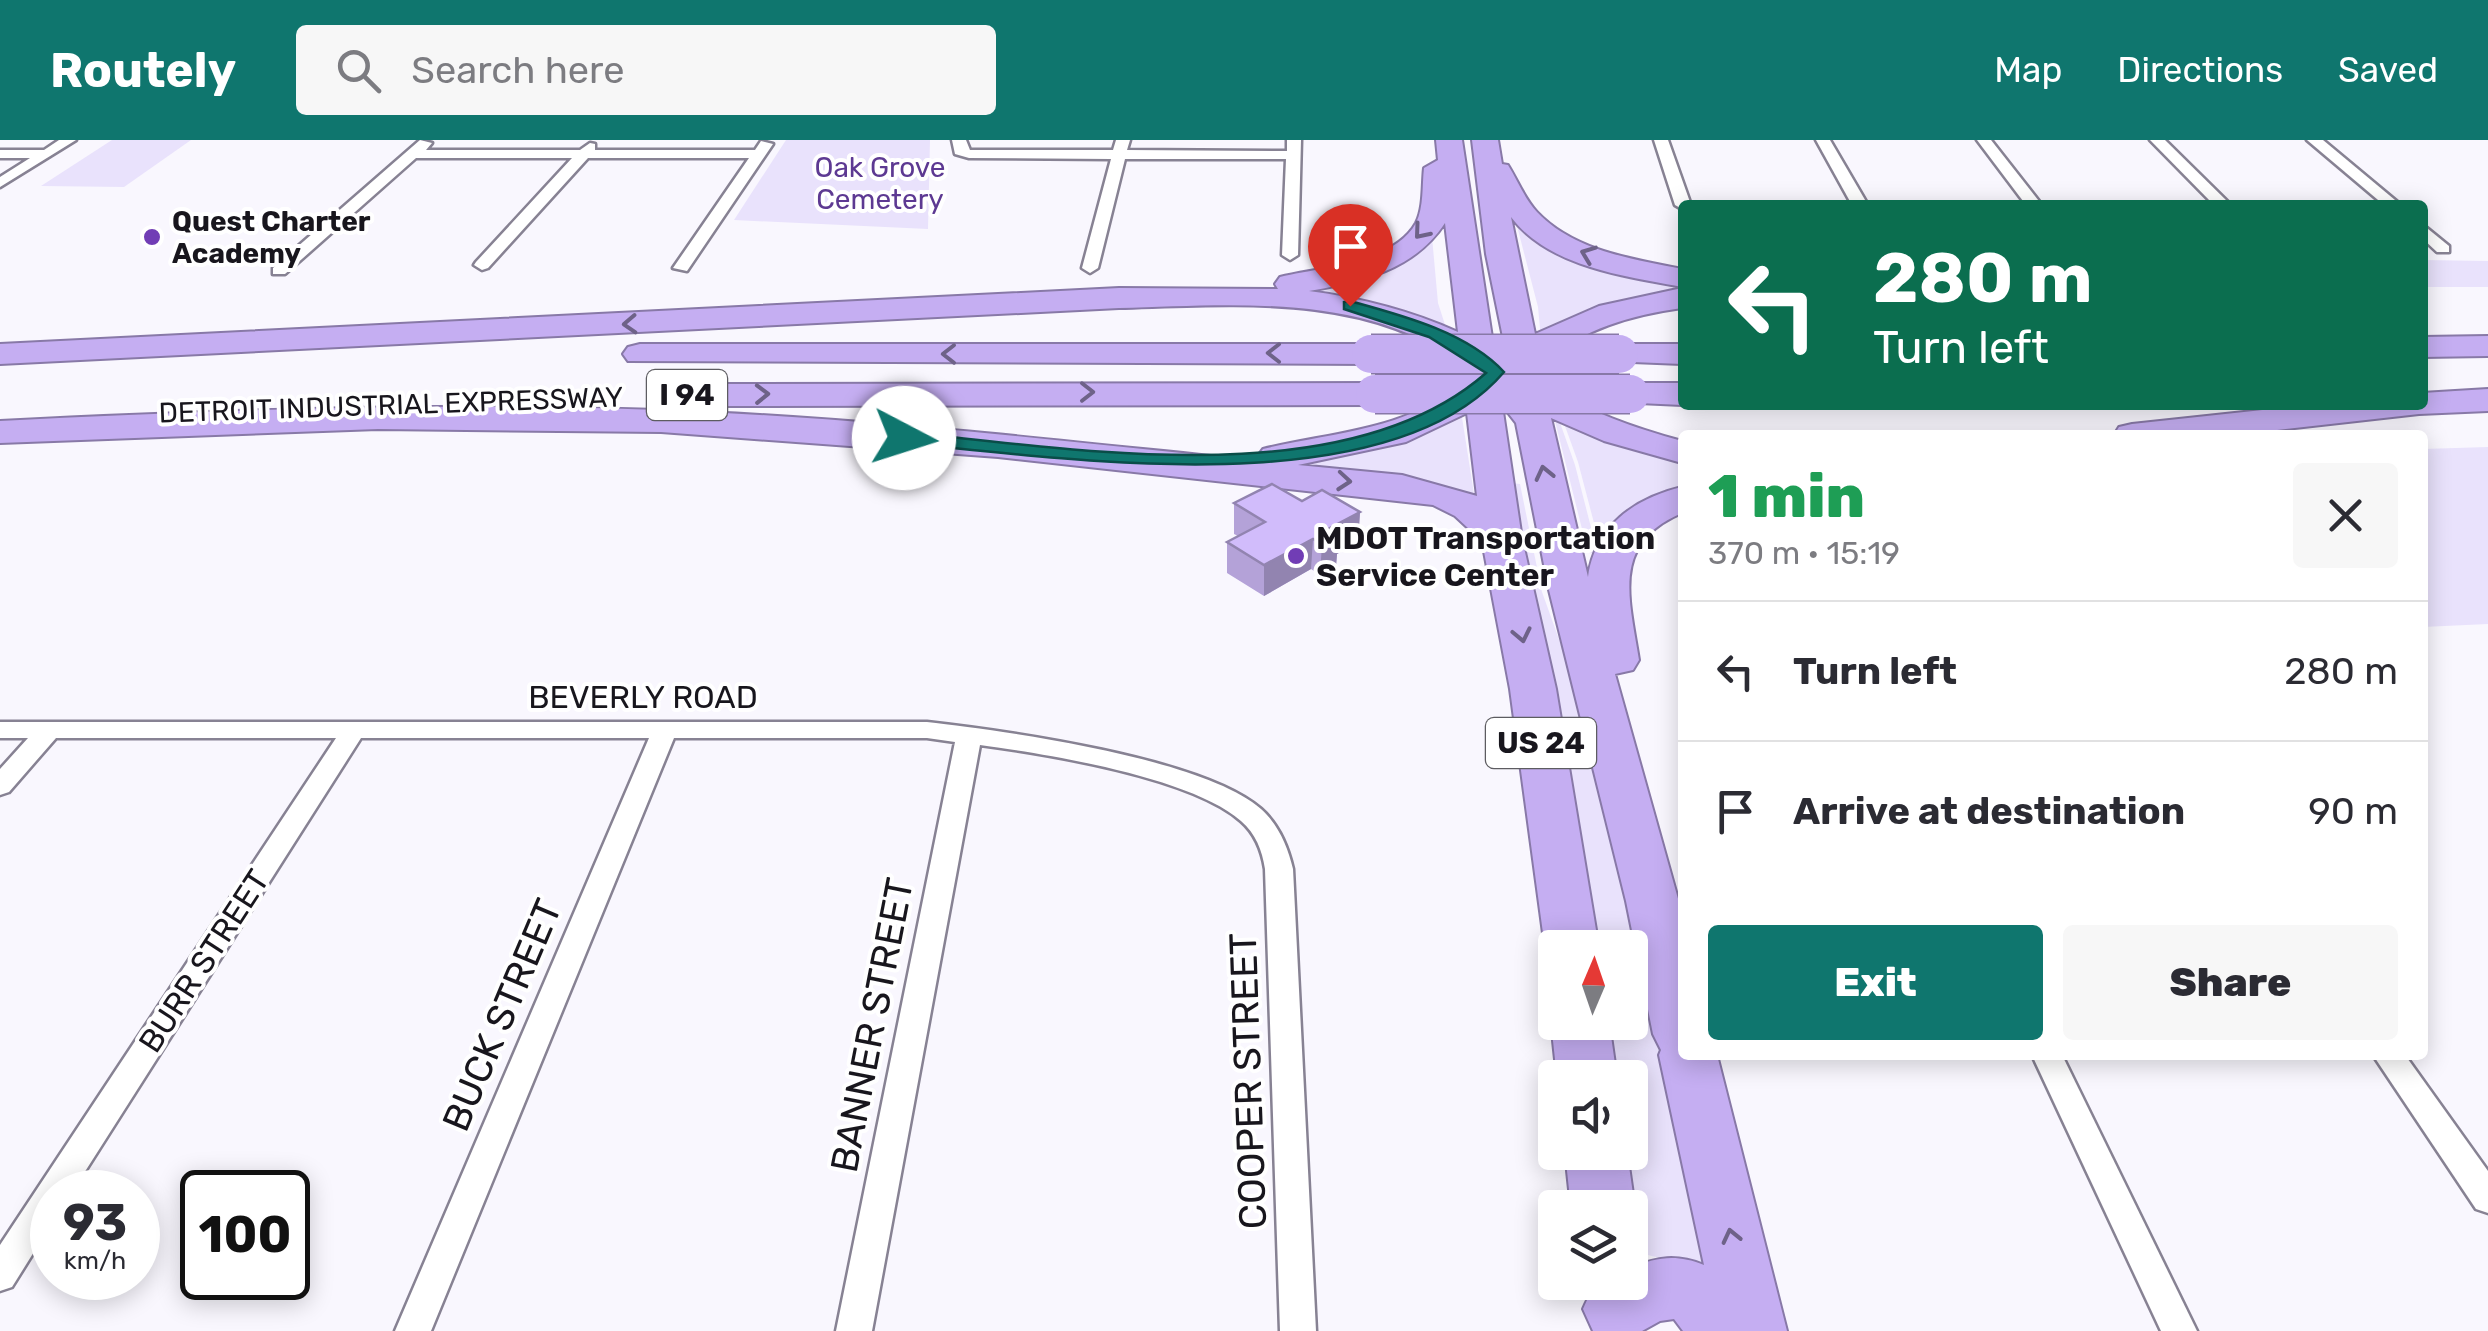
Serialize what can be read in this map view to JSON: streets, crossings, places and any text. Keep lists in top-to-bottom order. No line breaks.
{"streets":{"highway":["I 94","DETROIT INDUSTRIAL EXPRESSWAY","US 24"],"street":["BEVERLY ROAD","BURR STREET","BUCK STREET","BANNER STREET","COOPER STREET"]},"crossings":[["BEVERLY ROAD","BURR STREET"],["BEVERLY ROAD","BUCK STREET"],["BEVERLY ROAD","BANNER STREET"],["BEVERLY ROAD","COOPER STREET"]],"parks":["Oak Grove Cemetery"],"places":["Quest Charter Academy","MDOT Transportation Service Center"],"north":"top","page":{"header":"Routely","search":"Search here","nav":["Map","Directions","Saved"],"turn":["280 m","Turn left"],"heading":["1 min","370 m · 15:19"],"list":[{"name":"Turn left","value":"280 m"},{"name":"Arrive at destination","value":"90 m"}],"buttons":["Exit","Share"],"speed":"93 km/h","limit":"100"}}
